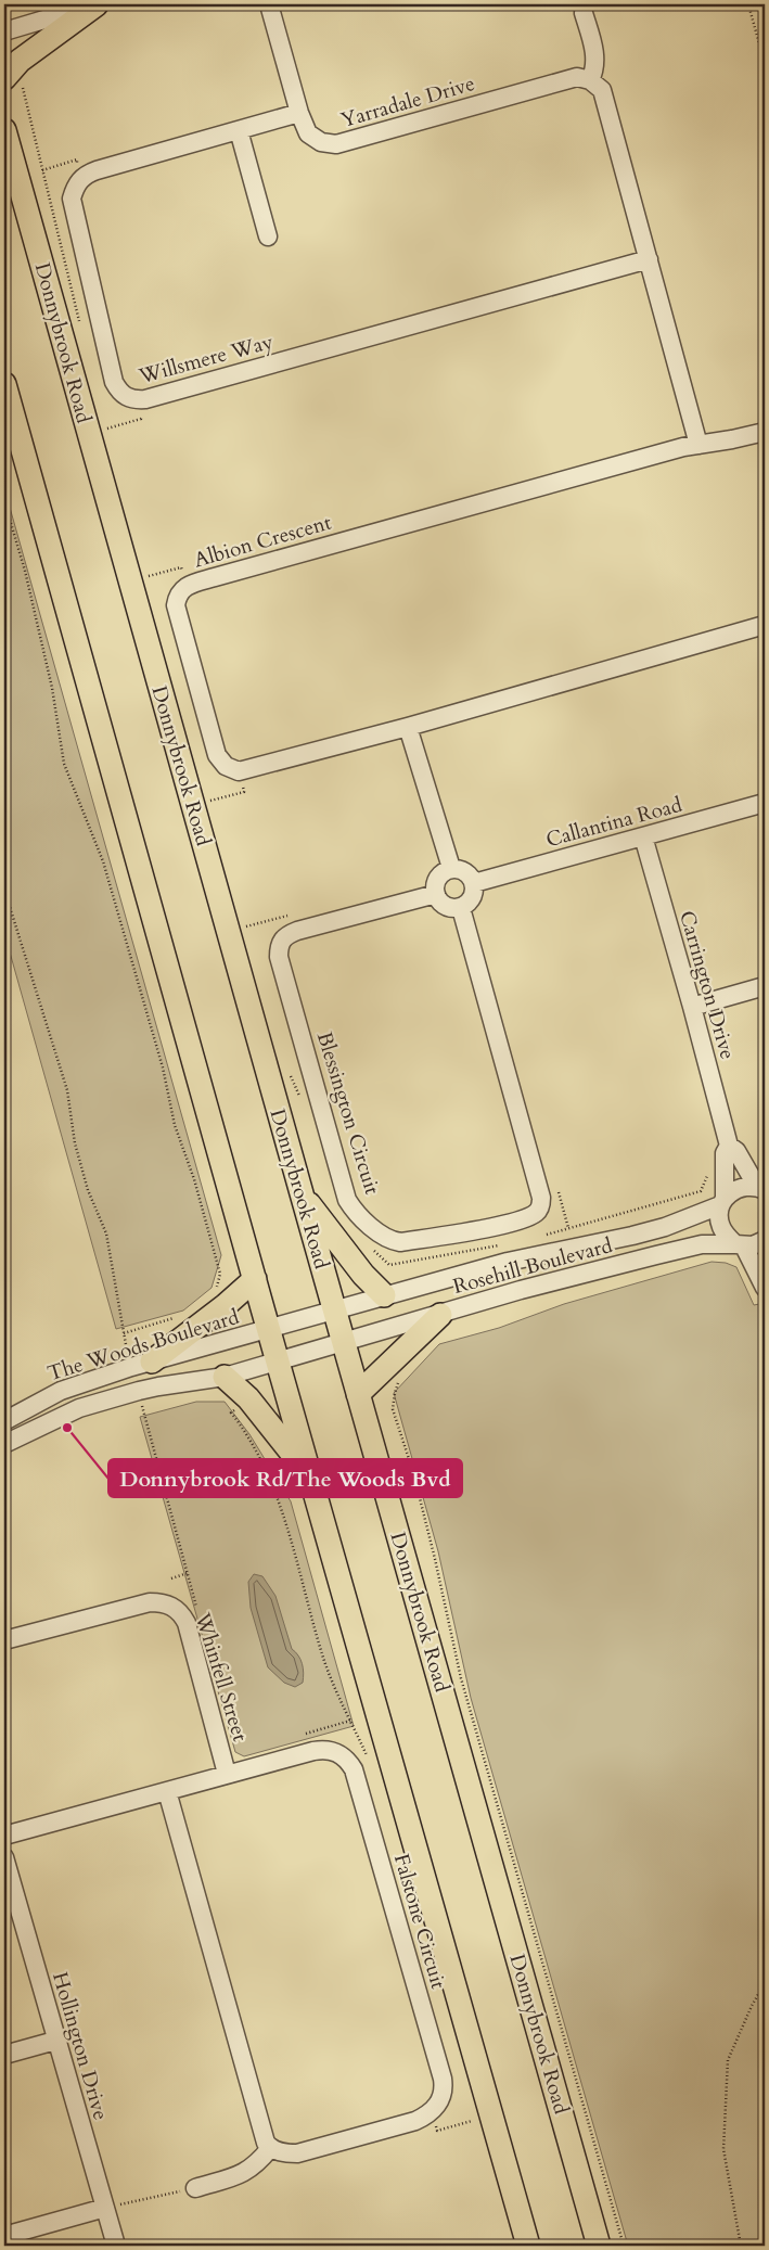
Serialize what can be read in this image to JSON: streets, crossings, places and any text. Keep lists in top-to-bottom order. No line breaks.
{"streets":{"main road":["Donnybrook Road"],"street":["Yarradale Drive","Willsmere Way","Albion Crescent","Callantina Road","Carrington Drive","Blessington Circuit","Rosehill Boulevard","The Woods Boulevard","Whinfell Street","Falstone Circuit","Hollington Drive"]},"crossings":[["Donnybrook Road","Rosehill Boulevard"],["Donnybrook Road","The Woods Boulevard"],["Callantina Road","Carrington Drive"],["Callantina Road","Blessington Circuit"],["Carrington Drive","Rosehill Boulevard"],["Rosehill Boulevard","The Woods Boulevard"],["Whinfell Street","Falstone Circuit"]],"places":["Donnybrook Rd/The Woods Bvd"]}
